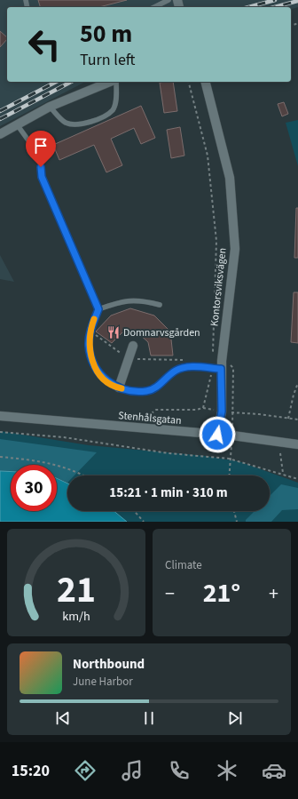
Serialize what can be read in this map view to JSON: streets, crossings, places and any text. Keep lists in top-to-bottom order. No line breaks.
{"streets":{"street":["Kontorsviksvägen","Stenhålsgatan"]},"crossings":[["Kontorsviksvägen","Stenhålsgatan"]],"places":{"restaurant":["Domnarvsgården"]},"page":{"turn":["50 m","Turn left"],"limit":"30","trip":"15:21 · 1 min · 310 m","tile":"Climate","heat":["−","21°","+"],"song":["Northbound","June Harbor"],"tabs":"15:20","gauge":["21","km/h"]}}
